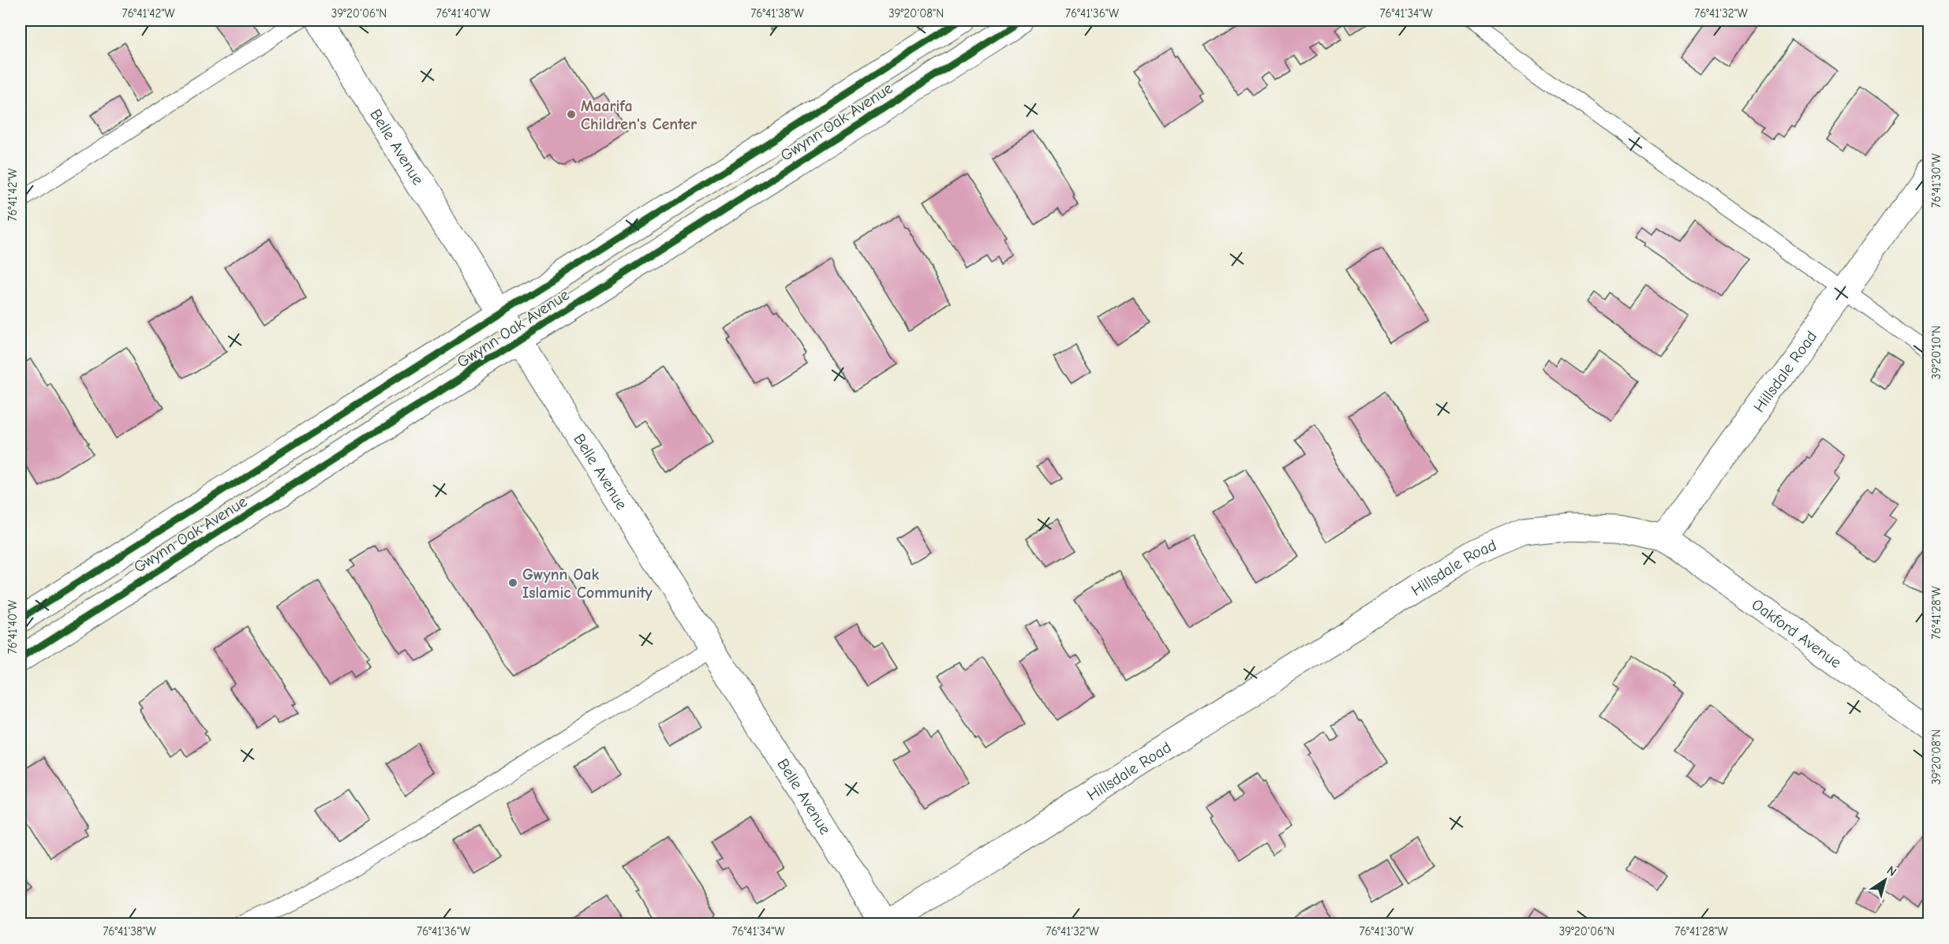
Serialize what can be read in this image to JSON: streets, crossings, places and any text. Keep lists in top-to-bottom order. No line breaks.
{"streets":{"street":["Gwynn Oak Avenue","Belle Avenue","Hillsdale Road","Oakford Avenue"]},"crossings":[["Gwynn Oak Avenue","Belle Avenue"],["Belle Avenue","Hillsdale Road"],["Hillsdale Road","Oakford Avenue"]],"places":["Maarifa Children's Center","Gwynn Oak Islamic Community"],"north":"top right","coordinates":["76°41'42\"W","39°20'06\"N","76°41'40\"W","76°41'38\"W","39°20'08\"N","76°41'36\"W","76°41'34\"W","76°41'32\"W","76°41'30\"W","39°20'10\"N","76°41'28\"W"]}
